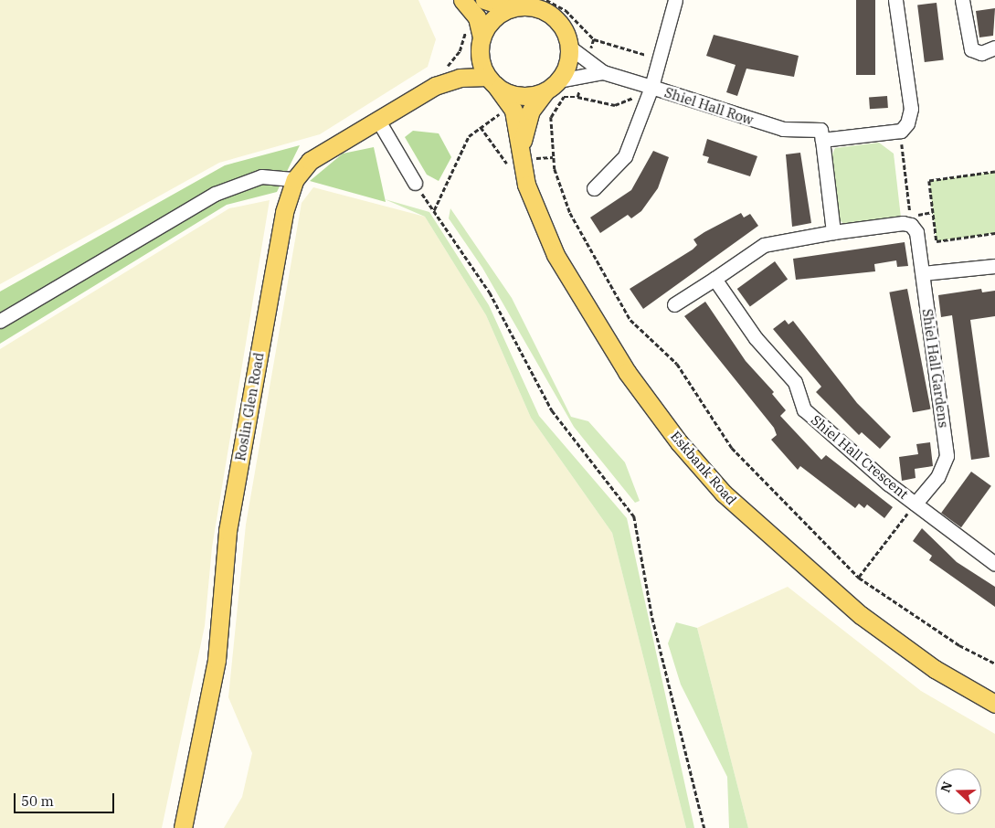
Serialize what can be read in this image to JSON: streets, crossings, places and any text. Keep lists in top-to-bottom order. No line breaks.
{"streets":{"main road":["Roslin Glen Road","Eskbank Road"],"street":["Shiel Hall Row","Shiel Hall Gardens","Shiel Hall Crescent"]},"crossings":[["Shiel Hall Gardens","Shiel Hall Crescent"],["Roslin Glen Road","Eskbank Road"]],"scale_bar":"50 m","north":"left"}
